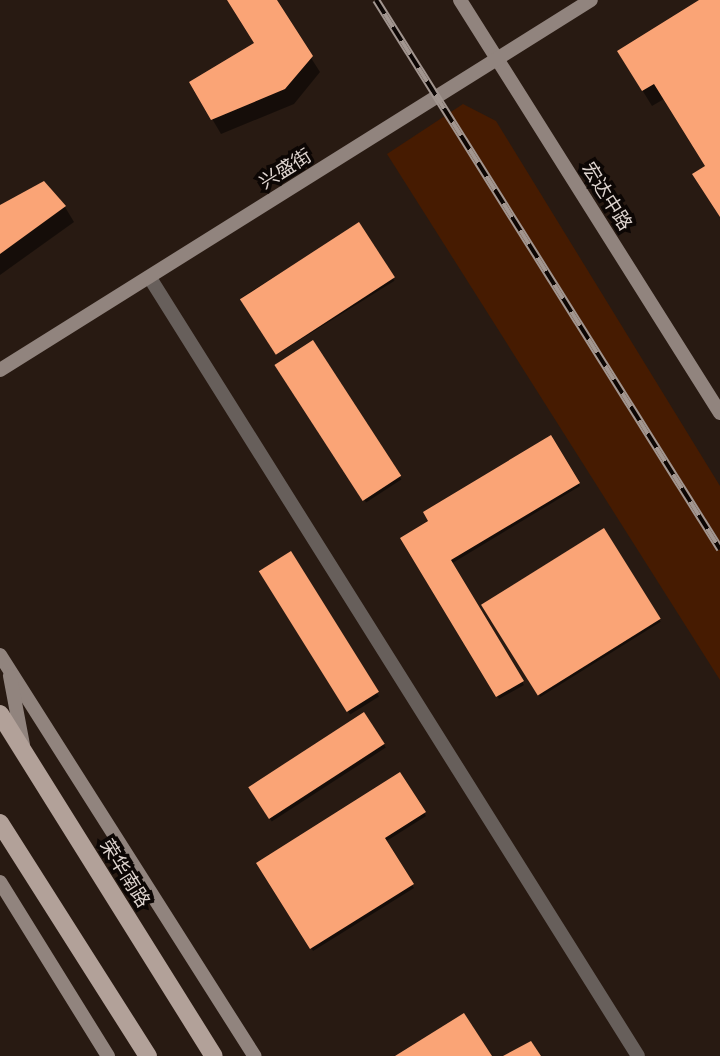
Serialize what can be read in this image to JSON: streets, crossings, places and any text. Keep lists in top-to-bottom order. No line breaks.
{"streets":{"main road":["荣华南路"],"street":["兴盛街","宏达中路"]},"crossings":[["兴盛街","宏达中路"]]}
